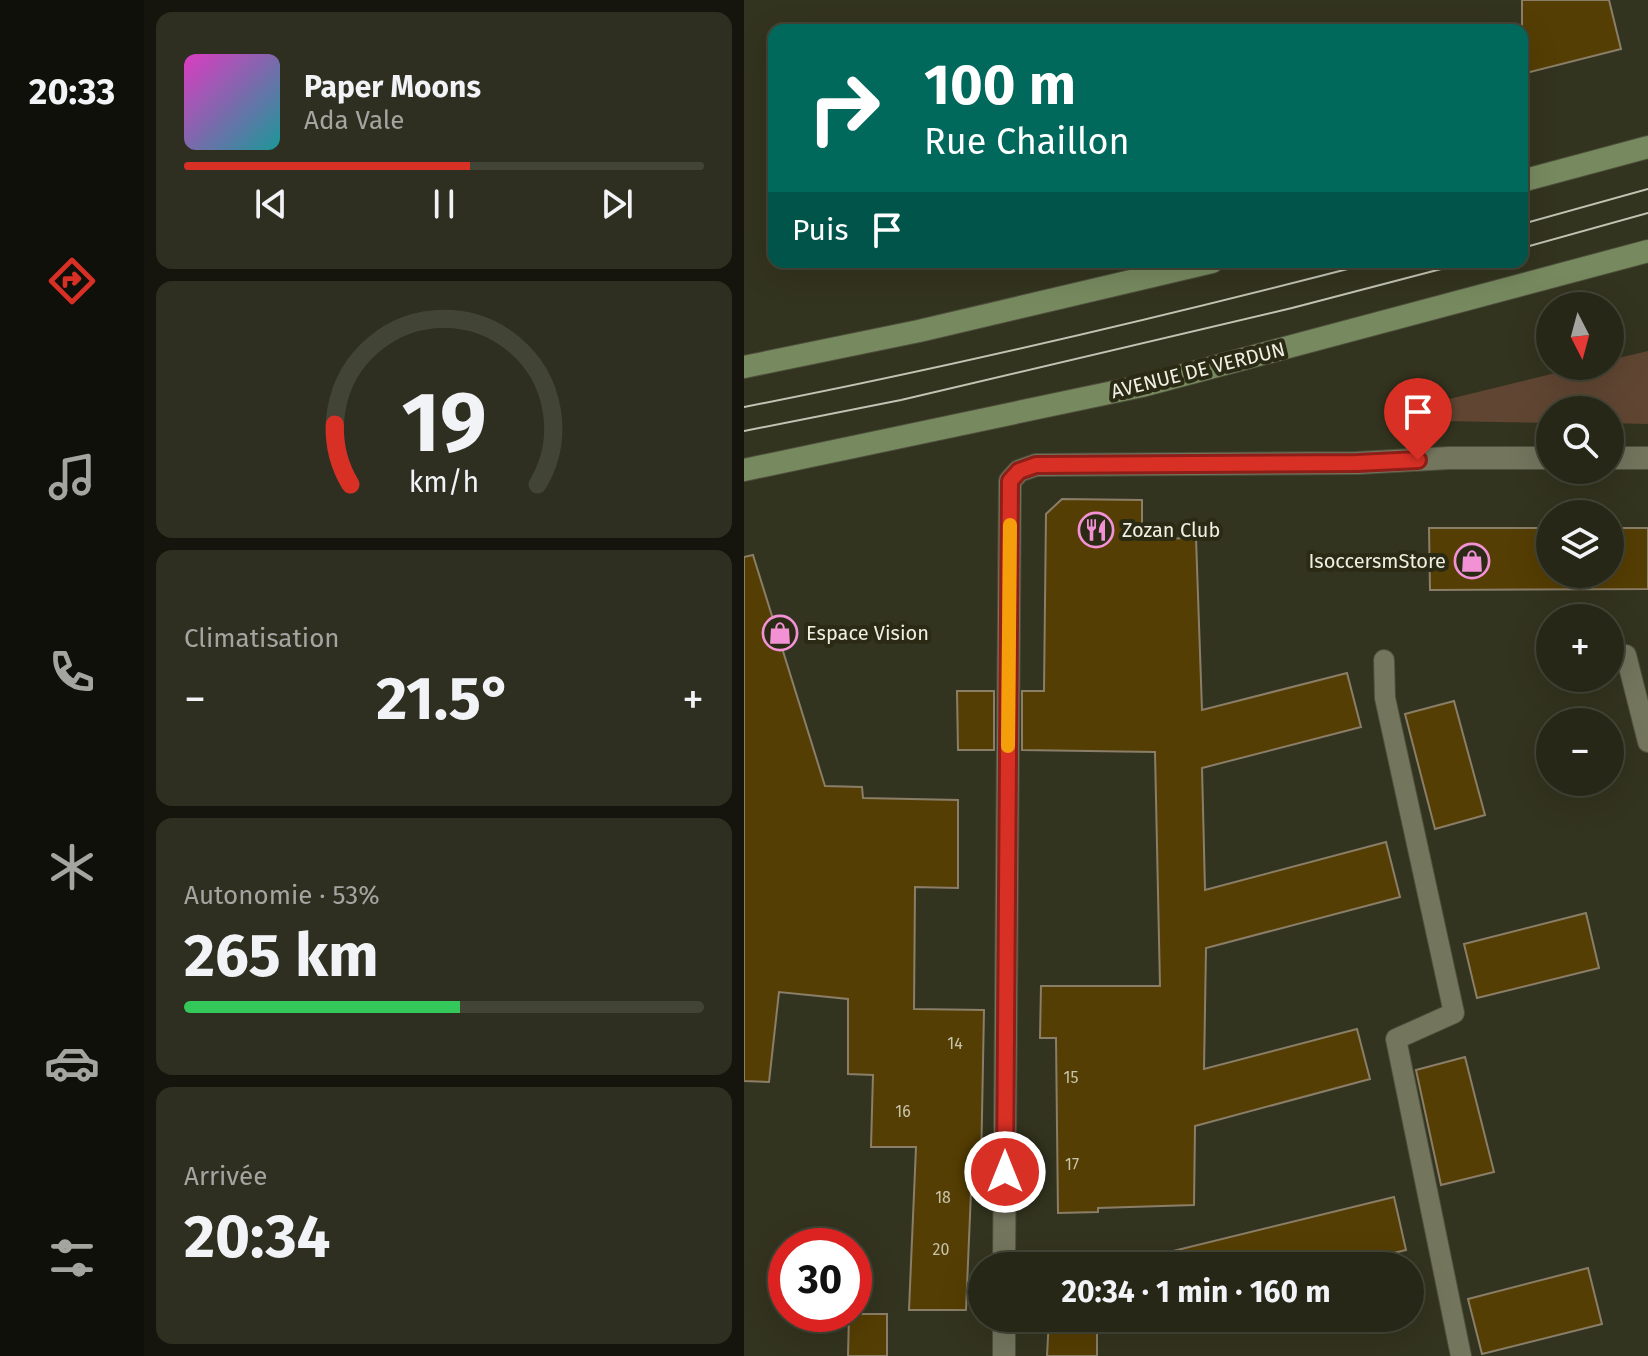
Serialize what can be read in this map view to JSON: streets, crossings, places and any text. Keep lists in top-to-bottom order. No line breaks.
{"streets":{"main road":["AVENUE DE VERDUN"]},"places":{"restaurant":["Zozan Club"],"shop":["IsoccersmStore","Espace Vision"]},"house_numbers":["14","15","16","17","18","20"],"north":"bottom","page":{"tabs":"20:33","turn":["100 m","Rue Chaillon"],"song":["Paper Moons","Ada Vale"],"then":"Puis","map_buttons":["+","−"],"tile":["Climatisation",["Autonomie · 53%","265 km"],["Arrivée","20:34"]],"heat":["−","21.5°","+"],"limit":"30","trip":"20:34 · 1 min · 160 m","gauge":["19","km/h"]}}
